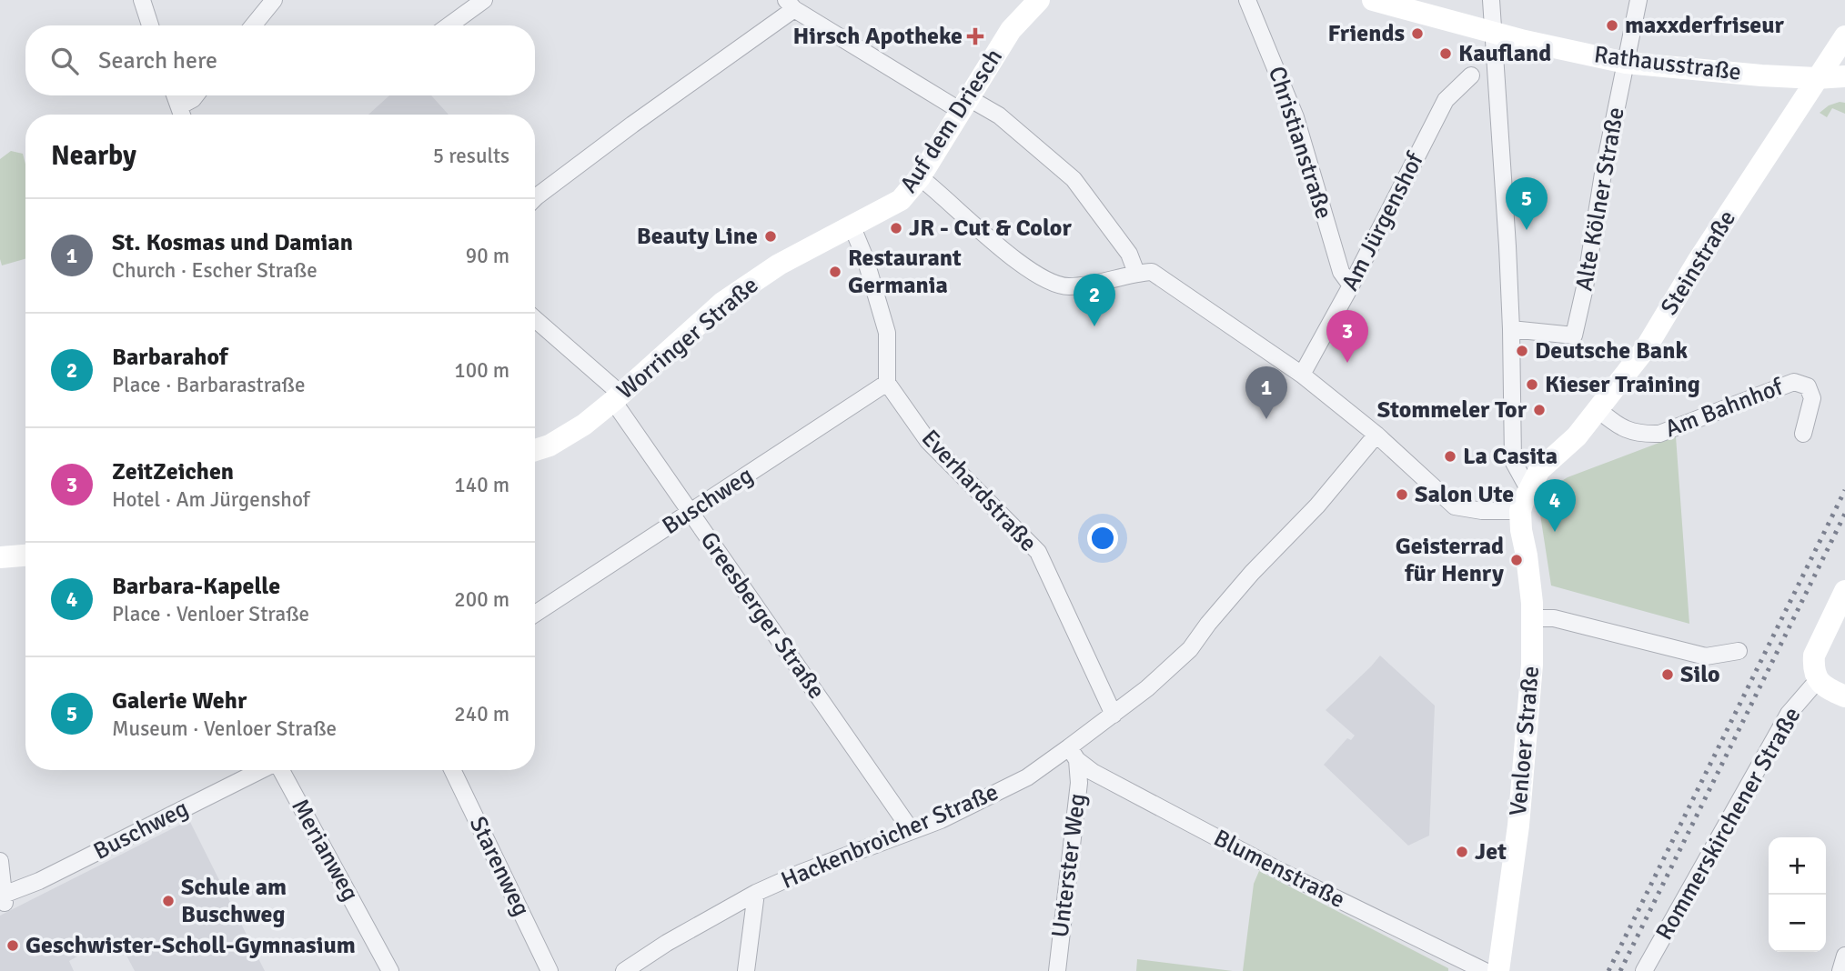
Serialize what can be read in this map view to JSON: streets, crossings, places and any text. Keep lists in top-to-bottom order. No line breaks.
{"streets":{"main road":["Rathausstraße","Auf dem Driesch","Steinstraße","Worringer Straße","Venloer Straße"],"street":["Christianstraße","Alte Kölner Straße","Am Jürgenshof","Am Bahnhof","Everhardstraße","Buschweg","Greesberger Straße","Rommerskirchener Straße","Hackenbroicher Straße","Merianweg","Unterster Weg","Starenweg","Blumenstraße"]},"crossings":[["Rathausstraße","Alte Kölner Straße"],["Rathausstraße","Steinstraße"],["Auf dem Driesch","Worringer Straße"],["Christianstraße","Am Jürgenshof"],["Steinstraße","Am Bahnhof"],["Steinstraße","Venloer Straße"],["Worringer Straße","Greesberger Straße"],["Everhardstraße","Buschweg"],["Everhardstraße","Hackenbroicher Straße"],["Buschweg","Greesberger Straße"],["Greesberger Straße","Hackenbroicher Straße"],["Hackenbroicher Straße","Unterster Weg"],["Hackenbroicher Straße","Blumenstraße"],["Unterster Weg","Blumenstraße"]],"places":{"other":["maxxderfriseur","Friends","Kaufland","JR - Cut & Color","Beauty Line","Restaurant Germania","Deutsche Bank","Kieser Training","Stommeler Tor","La Casita","Salon Ute","Geisterrad für Henry","Silo","Jet","Schule am Buschweg","Geschwister-Scholl-Gymnasium"],"health":["Hirsch Apotheke"]},"page":{"search":"Search here","heading":["Nearby","5 results"],"pins":["5","2","3","1","4"],"list":[{"mark":"1","name":"St. Kosmas und Damian","note":"Church · Escher Straße","value":"90 m"},{"mark":"2","name":"Barbarahof","note":"Place · Barbarastraße","value":"100 m"},{"mark":"3","name":"ZeitZeichen","note":"Hotel · Am Jürgenshof","value":"140 m"},{"mark":"4","name":"Barbara-Kapelle","note":"Place · Venloer Straße","value":"200 m"},{"mark":"5","name":"Galerie Wehr","note":"Museum · Venloer Straße","value":"240 m"}],"map_buttons":["+","−"]}}
